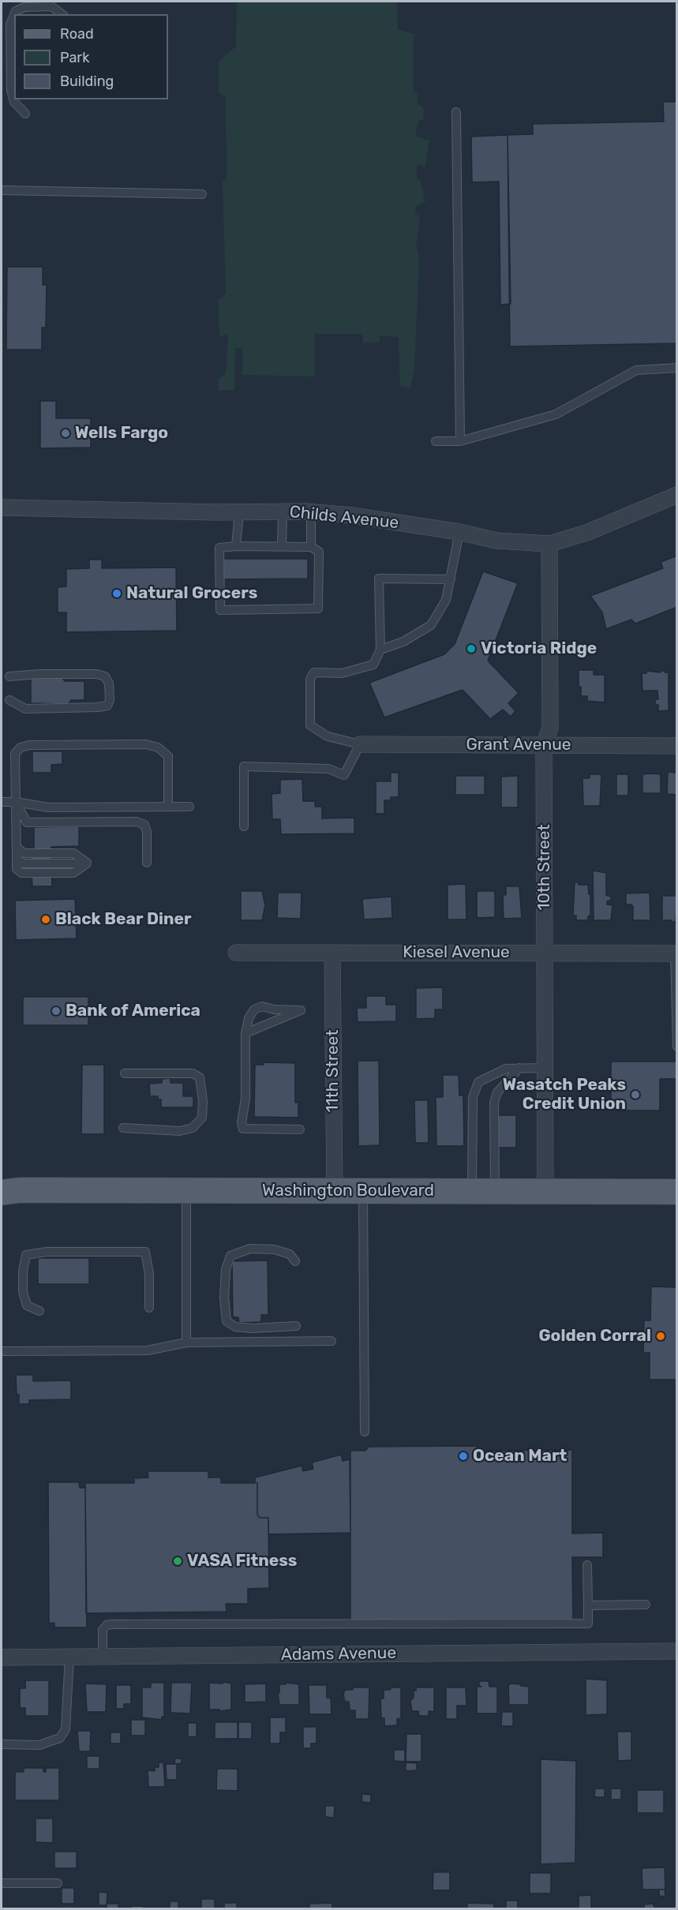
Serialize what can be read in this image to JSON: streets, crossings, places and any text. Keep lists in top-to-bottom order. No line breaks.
{"streets":{"main road":["Washington Boulevard"],"street":["Childs Avenue","Grant Avenue","10th Street","Kiesel Avenue","11th Street","Adams Avenue"]},"crossings":[["Childs Avenue","10th Street"],["Grant Avenue","10th Street"],["10th Street","Kiesel Avenue"],["10th Street","Washington Boulevard"],["Kiesel Avenue","11th Street"],["11th Street","Washington Boulevard"]],"places":["Wells Fargo","Natural Grocers","Victoria Ridge","Black Bear Diner","Bank of America","Wasatch Peaks Credit Union","Golden Corral","Ocean Mart","VASA Fitness"],"legend":["Road","Park","Building"]}
